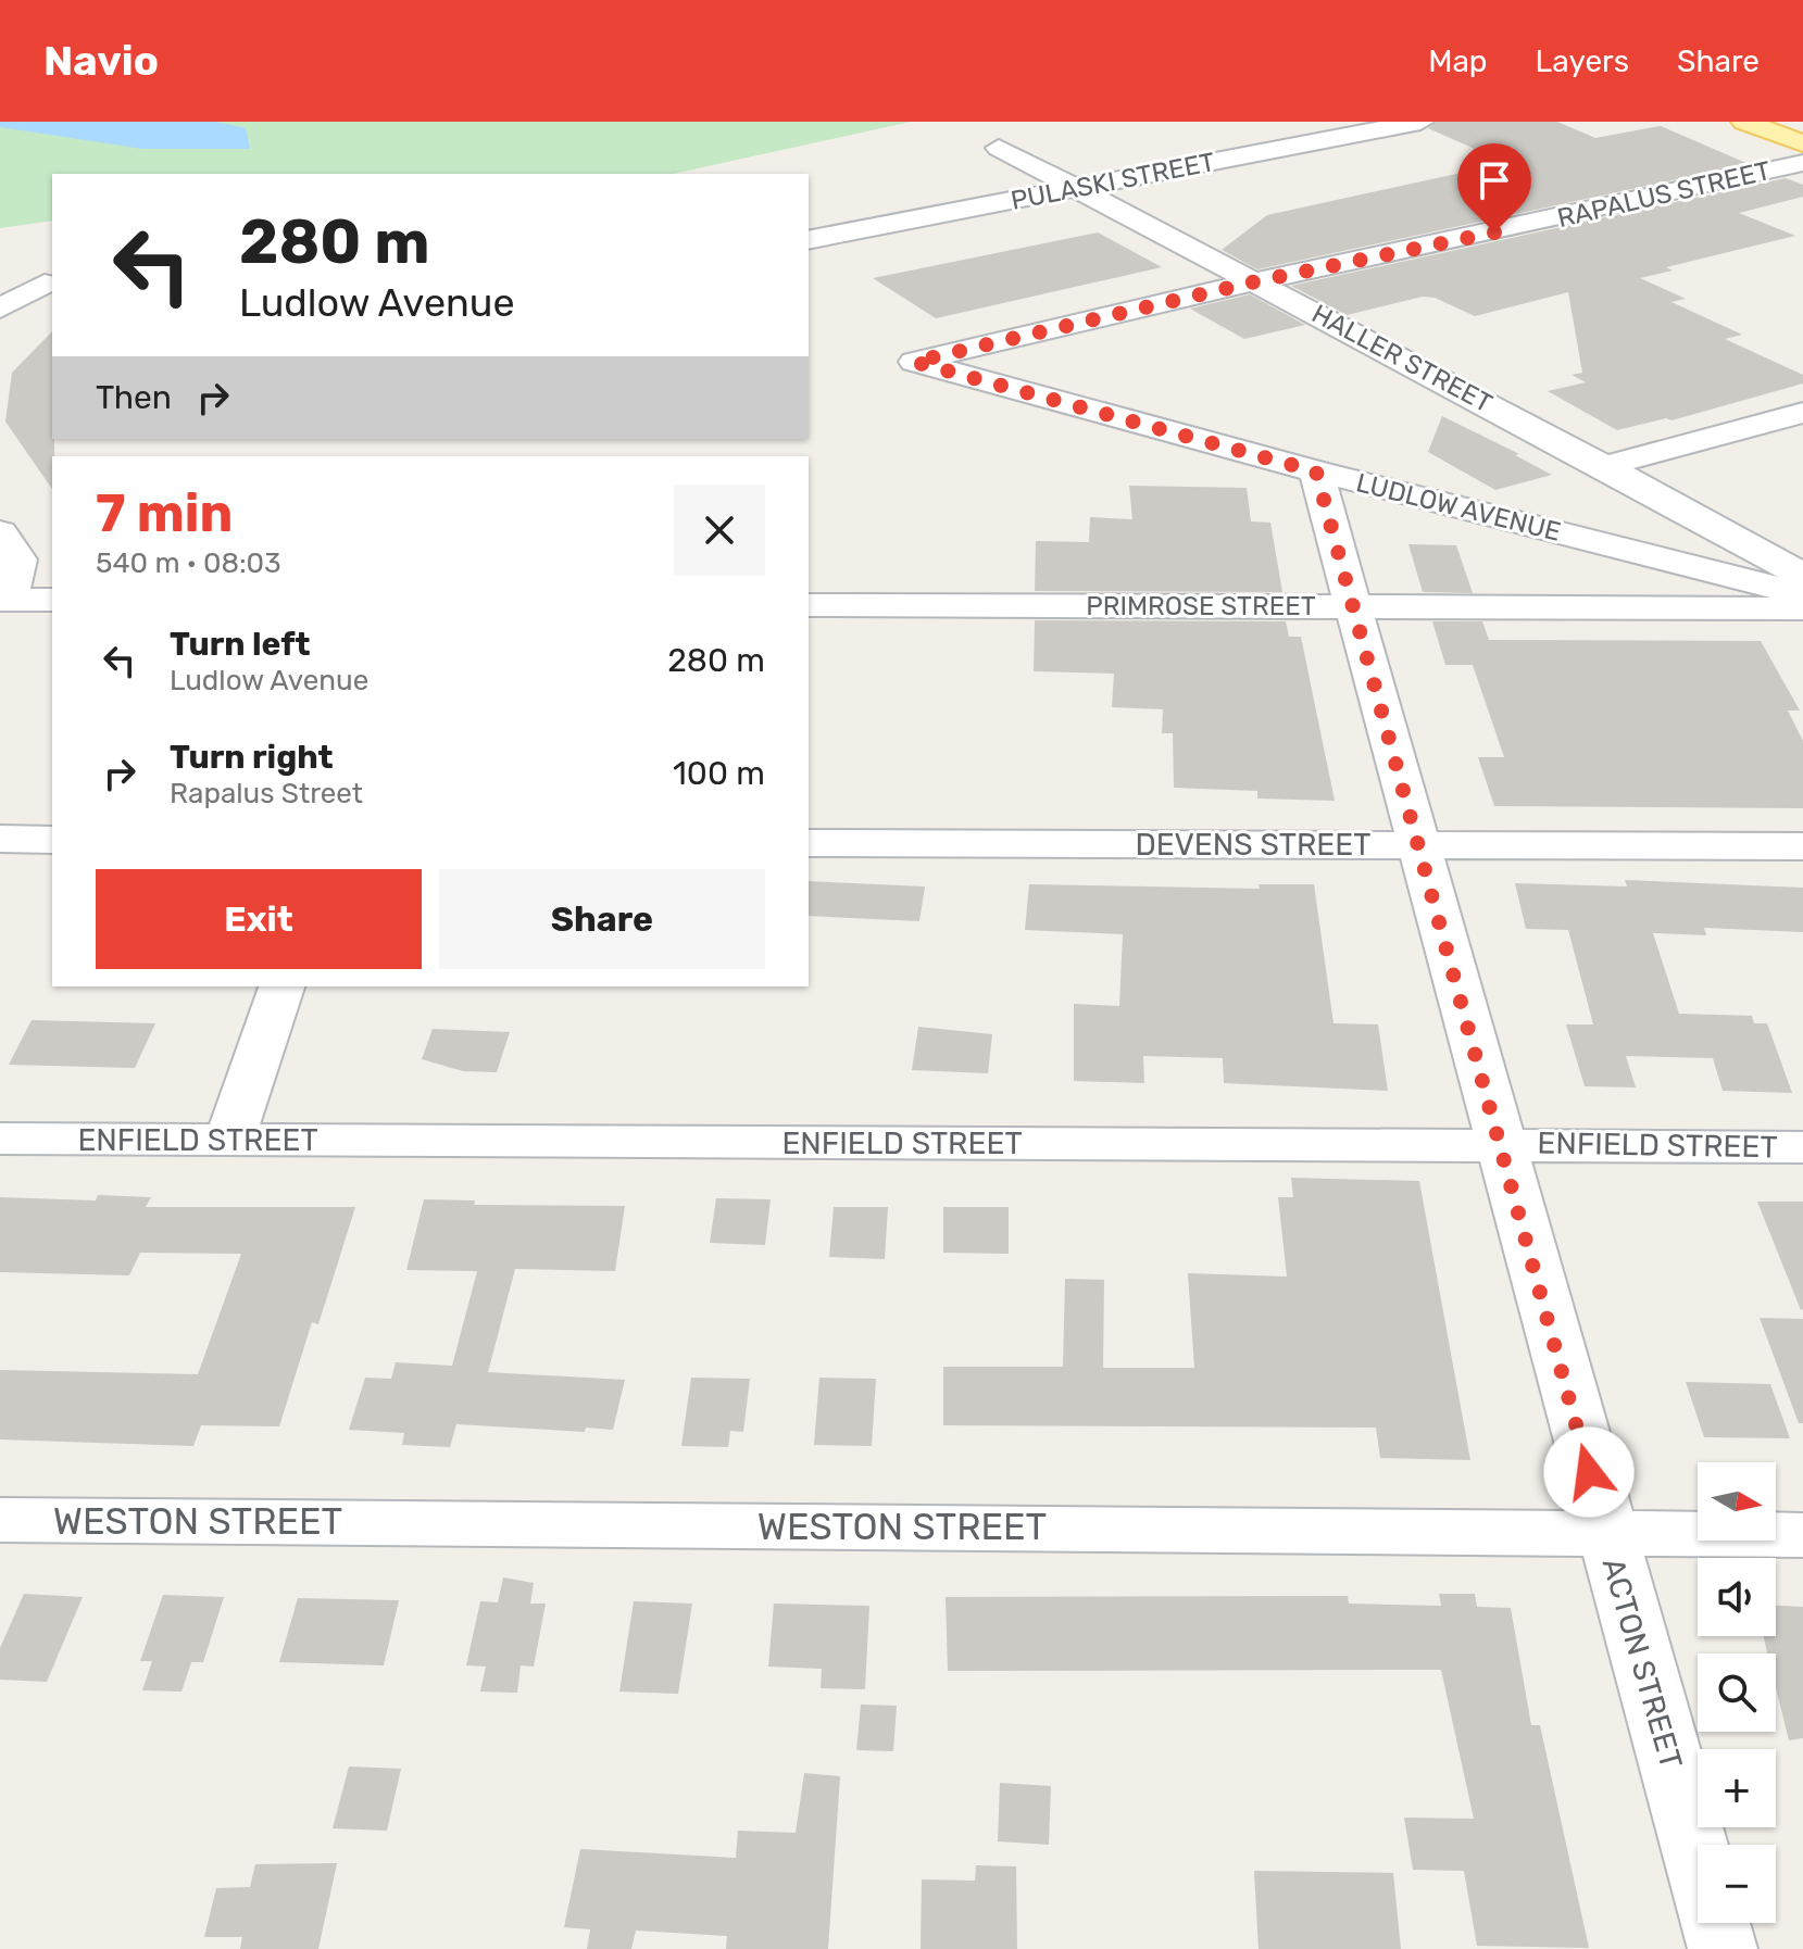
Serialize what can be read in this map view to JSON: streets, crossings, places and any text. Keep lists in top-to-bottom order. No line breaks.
{"streets":{"street":["PULASKI STREET","RAPALUS STREET","HALLER STREET","LUDLOW AVENUE","PRIMROSE STREET","DEVENS STREET","ENFIELD STREET","WESTON STREET","ACTON STREET"]},"crossings":[["PULASKI STREET","HALLER STREET"],["RAPALUS STREET","HALLER STREET"],["RAPALUS STREET","LUDLOW AVENUE"],["LUDLOW AVENUE","ACTON STREET"],["PRIMROSE STREET","ACTON STREET"],["DEVENS STREET","ACTON STREET"],["ENFIELD STREET","ACTON STREET"],["WESTON STREET","ACTON STREET"]],"north":"right","page":{"header":"Navio","nav":["Map","Layers","Share"],"turn":["280 m","Ludlow Avenue"],"then":"Then","heading":["7 min","540 m · 08:03"],"list":[{"name":"Turn left","note":"Ludlow Avenue","value":"280 m"},{"name":"Turn right","note":"Rapalus Street","value":"100 m"}],"buttons":["Exit","Share"],"map_buttons":["+","−"]}}
